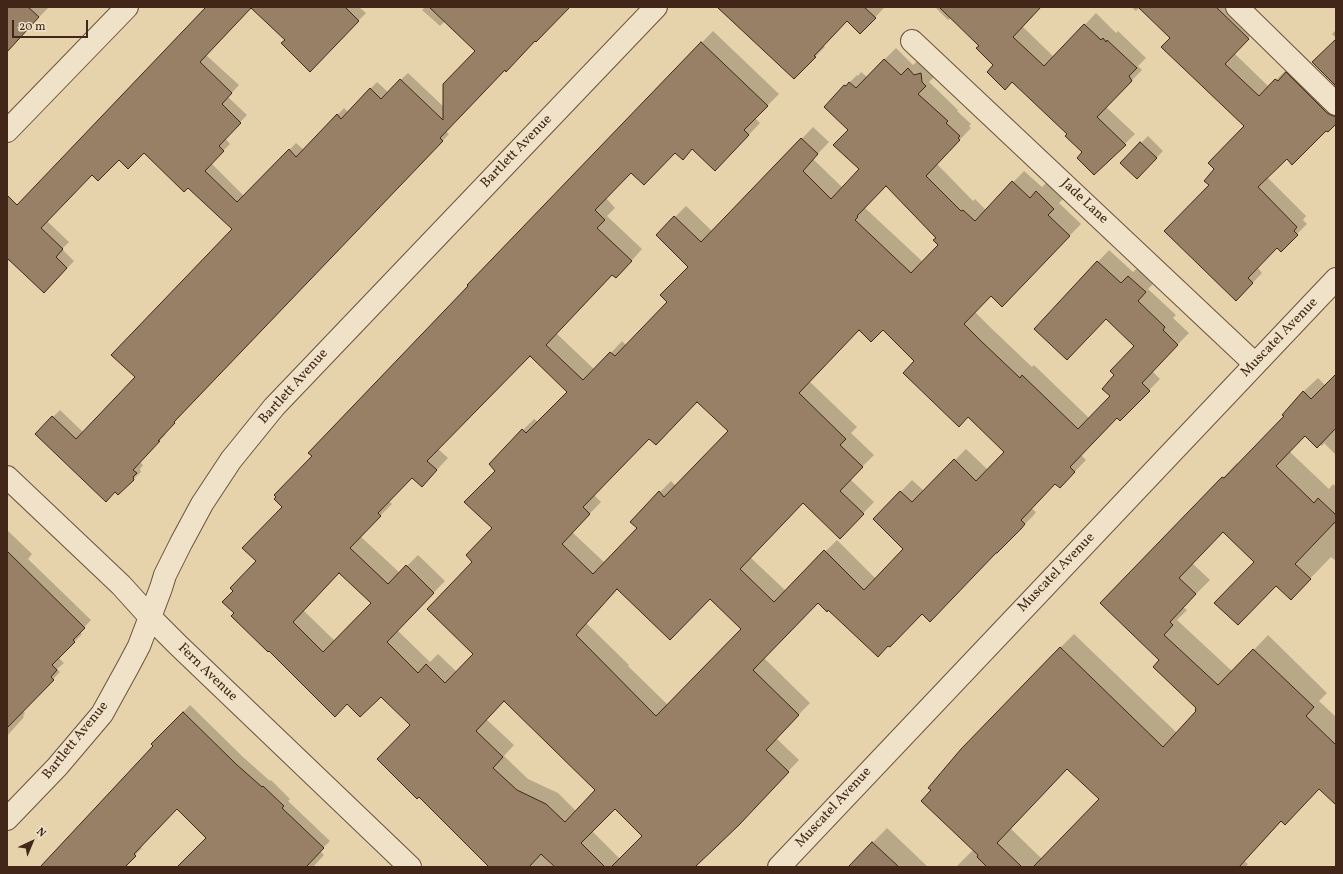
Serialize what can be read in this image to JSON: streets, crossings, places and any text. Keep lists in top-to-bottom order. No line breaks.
{"streets":{"street":["Bartlett Avenue","Jade Lane","Muscatel Avenue","Fern Avenue"]},"crossings":[["Bartlett Avenue","Fern Avenue"],["Jade Lane","Muscatel Avenue"]],"scale_bar":"20 m","north":"top right"}
